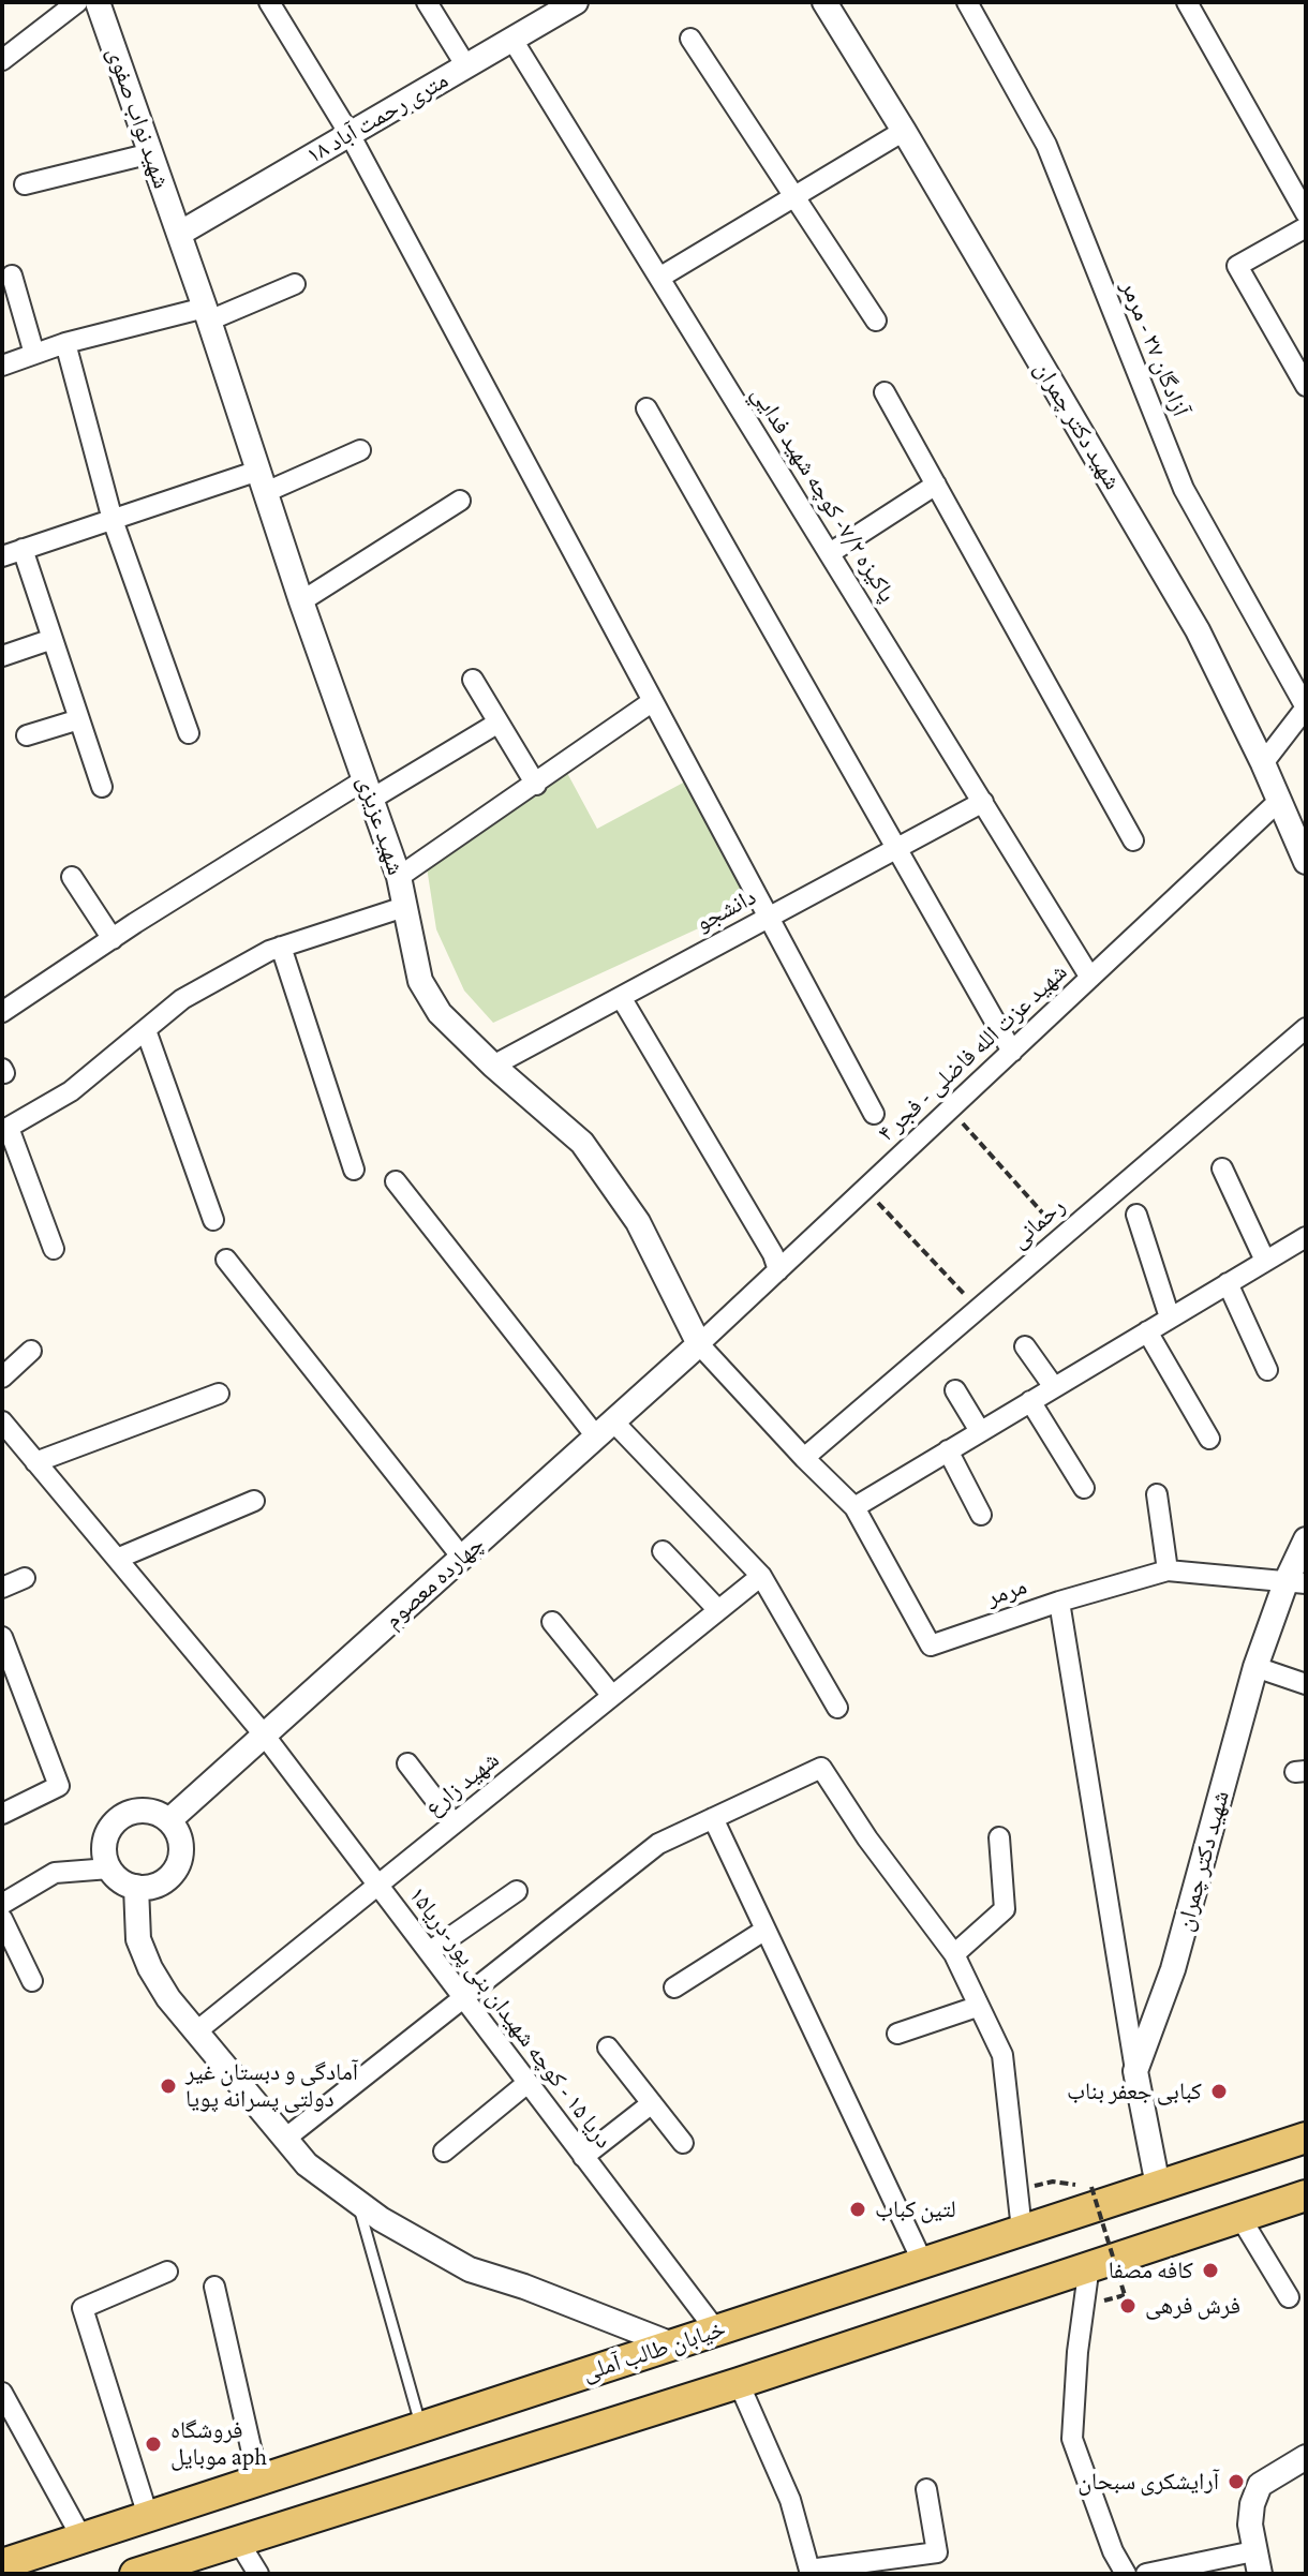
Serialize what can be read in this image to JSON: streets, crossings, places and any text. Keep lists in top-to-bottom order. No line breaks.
{"streets":{"main road":["خیابان طالب آملی"],"street":["شهید نواب صفوی","۱۸ متری رحمت آباد","آزادگان ۲۷ - مرمر","شهید دکتر چمران","پاکیزه ۷/۲- كوچه شهيد فدايي","شهید عزیزی","دانشجو","شهید عزت الله فاضلی - فجر ۴","رحمانی","چهارده معصوم","مرمر","شهید زارع","دریا ۱۵ - كوچه شهيدان بنی پور-دريا۱۵"]},"crossings":[["شهید نواب صفوی","۱۸ متری رحمت آباد"],["شهید نواب صفوی","شهید عزیزی"],["۱۸ متری رحمت آباد","پاکیزه ۷/۲- كوچه شهيد فدايي"],["۱۸ متری رحمت آباد","شهید عزیزی"],["شهید دکتر چمران","شهید عزت الله فاضلی - فجر ۴"],["شهید دکتر چمران","مرمر"],["پاکیزه ۷/۲- كوچه شهيد فدايي","دانشجو"],["پاکیزه ۷/۲- كوچه شهيد فدايي","شهید عزت الله فاضلی - فجر ۴"],["شهید عزیزی","دانشجو"],["شهید عزیزی","شهید عزت الله فاضلی - فجر ۴"],["شهید عزیزی","چهارده معصوم"],["شهید عزیزی","مرمر"],["شهید عزت الله فاضلی - فجر ۴","چهارده معصوم"],["شهید عزت الله فاضلی - فجر ۴","مرمر"],["رحمانی","مرمر"],["چهارده معصوم","مرمر"],["چهارده معصوم","دریا ۱۵ - كوچه شهيدان بنی پور-دريا۱۵"],["شهید زارع","دریا ۱۵ - كوچه شهيدان بنی پور-دريا۱۵"],["دریا ۱۵ - كوچه شهيدان بنی پور-دريا۱۵","خیابان طالب آملی"]],"places":["آمادگی و دبستان غیر دولتی پسرانه پویا","کبابی جعفر بناب","لتین کباب","کافه مصفا","فرش فرهی","فروشگاه موبایل aph","آرایشکری سبحان"]}
